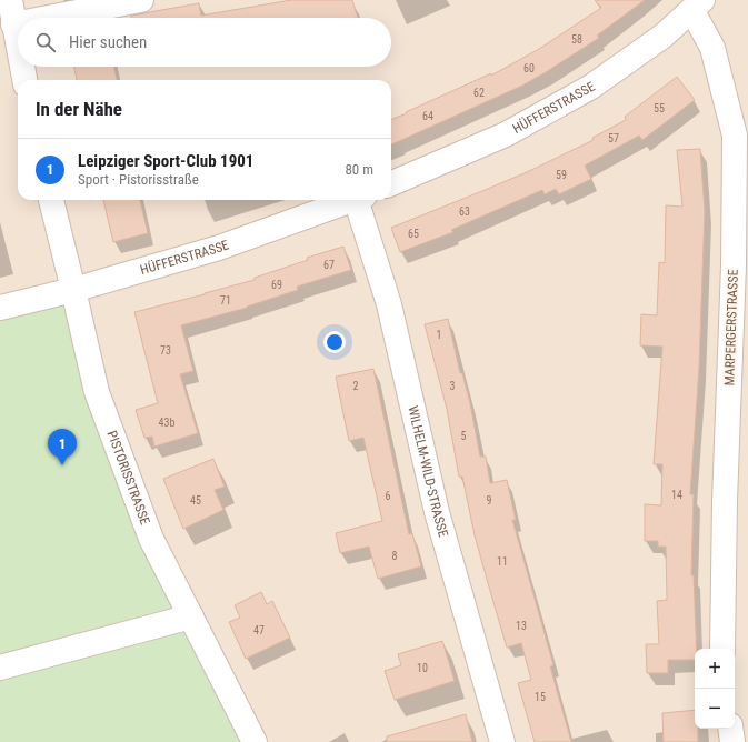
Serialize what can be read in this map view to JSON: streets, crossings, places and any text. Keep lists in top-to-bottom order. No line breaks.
{"streets":{"street":["HÜFFERSTRASSE","MARPERGERSTRASSE","WILHELM-WILD-STRASSE","PISTORISSTRASSE"]},"crossings":[["HÜFFERSTRASSE","MARPERGERSTRASSE"],["HÜFFERSTRASSE","PISTORISSTRASSE"]],"house_numbers":["58","60","62","55","64","57","59","63","65","67","69","71","1","73","2","3","43b","5","14","6","45","9","8","11","13","47","10","15"],"page":{"search":"Hier suchen","heading":"In der Nähe","list":[{"mark":"1","name":"Leipziger Sport-Club 1901","note":"Sport · Pistorisstraße","value":"80 m"}],"pins":"1","map_buttons":["+","−"]}}
